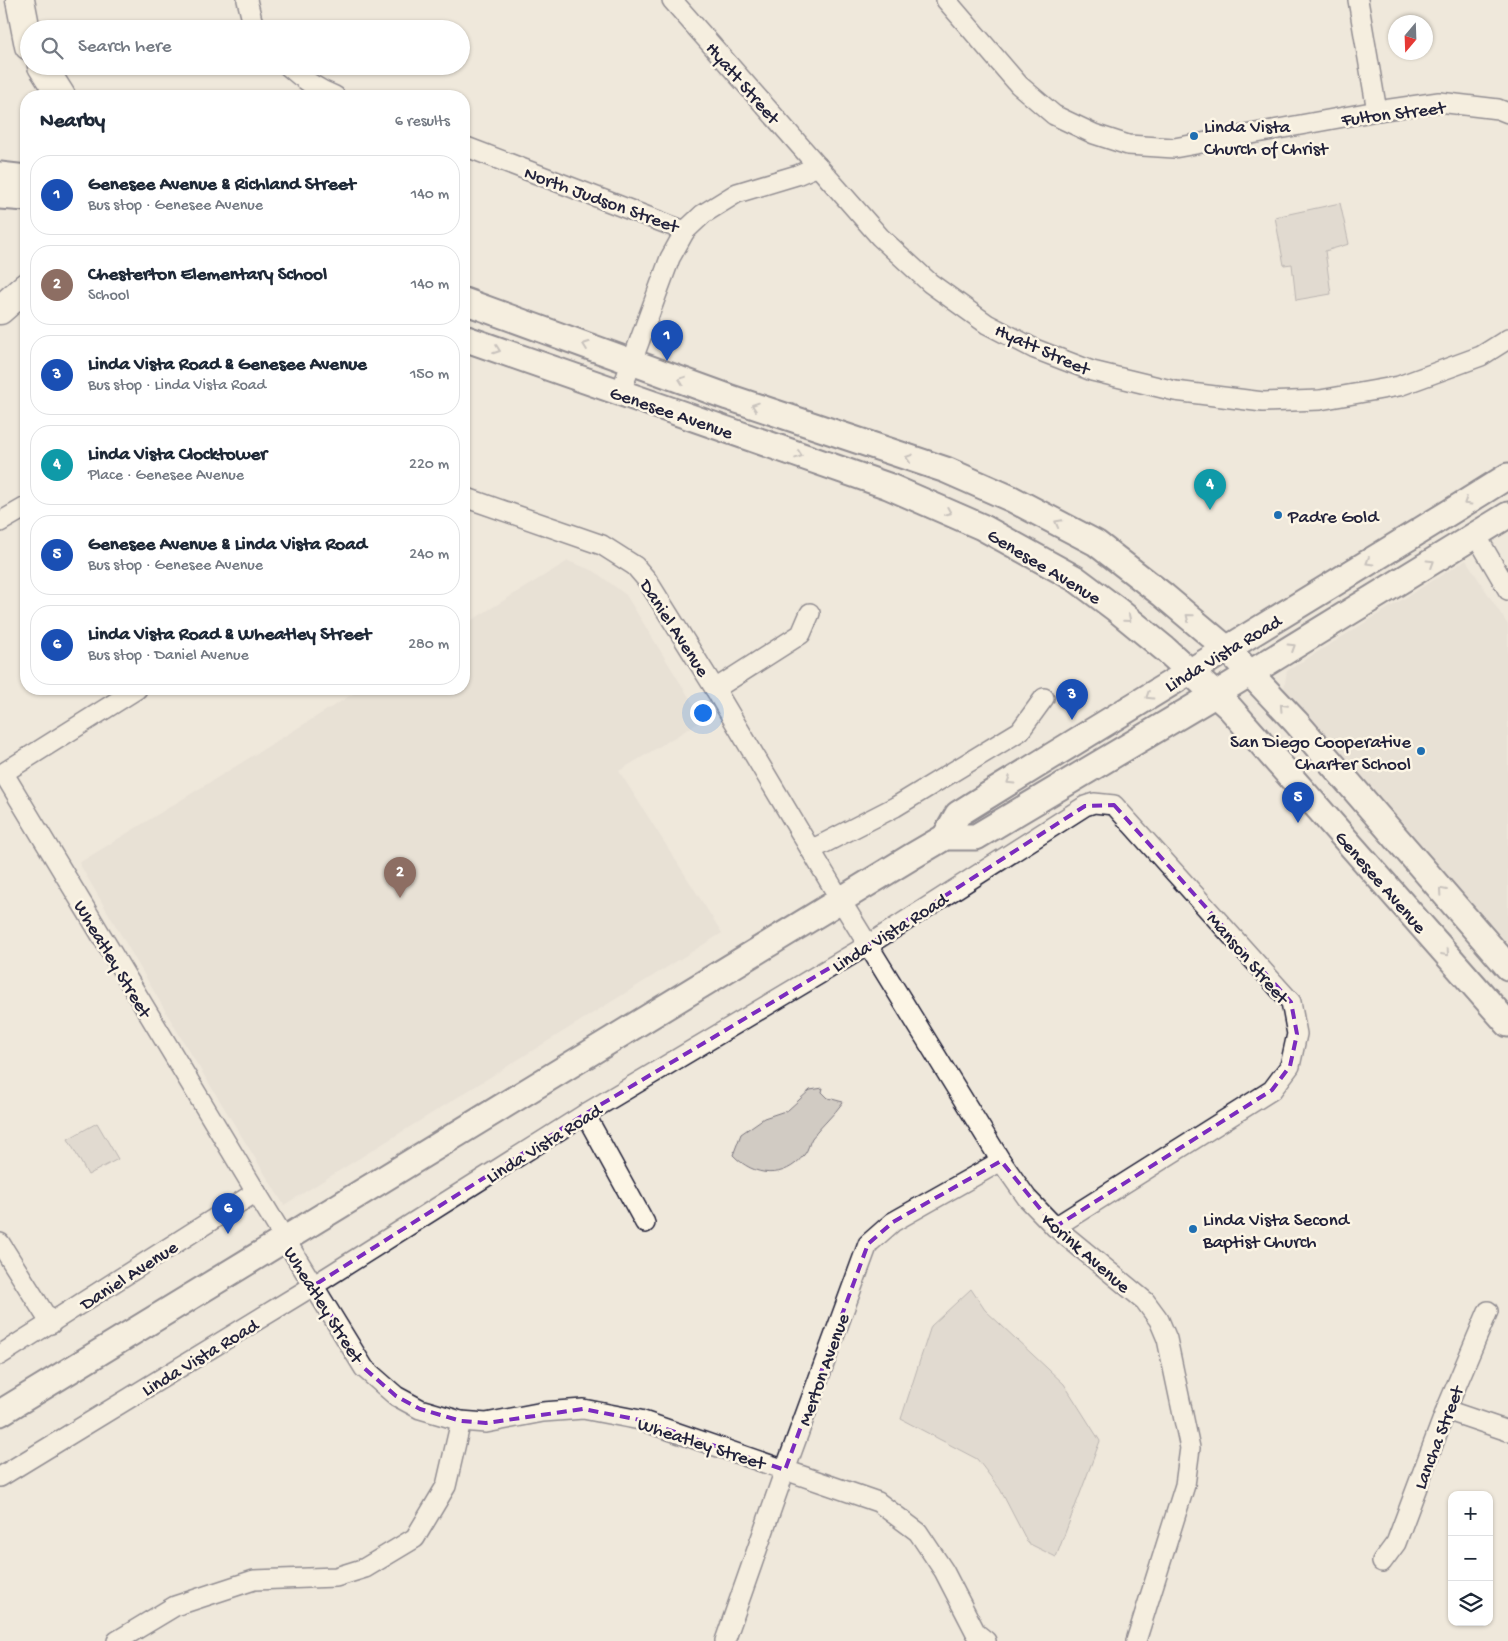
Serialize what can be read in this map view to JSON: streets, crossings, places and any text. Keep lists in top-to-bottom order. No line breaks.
{"streets":{"main road":["Genesee Avenue","Linda Vista Road"],"street":["Hyatt Street","Fulton Street","North Judson Street","Daniel Avenue","Manson Street","Wheatley Street","Korink Avenue","Merton Avenue","Lancha Street"]},"crossings":[["Hyatt Street","North Judson Street"],["Genesee Avenue","Linda Vista Road"],["Daniel Avenue","Linda Vista Road"],["Daniel Avenue","Wheatley Street"],["Daniel Avenue","Korink Avenue"],["Linda Vista Road","Manson Street"],["Linda Vista Road","Wheatley Street"],["Linda Vista Road","Korink Avenue"],["Manson Street","Korink Avenue"],["Wheatley Street","Merton Avenue"],["Korink Avenue","Merton Avenue"]],"places":["Linda Vista Church of Christ","Padre Gold","San Diego Cooperative Charter School","Linda Vista Second Baptist Church"],"north":"bottom","page":{"search":"Search here","heading":["Nearby","6 results"],"list":[{"mark":"1","name":"Genesee Avenue & Richland Street","note":"Bus stop · Genesee Avenue","value":"140 m"},{"mark":"2","name":"Chesterton Elementary School","note":"School","value":"140 m"},{"mark":"3","name":"Linda Vista Road & Genesee Avenue","note":"Bus stop · Linda Vista Road","value":"150 m"},{"mark":"4","name":"Linda Vista Clocktower","note":"Place · Genesee Avenue","value":"220 m"},{"mark":"5","name":"Genesee Avenue & Linda Vista Road","note":"Bus stop · Genesee Avenue","value":"240 m"},{"mark":"6","name":"Linda Vista Road & Wheatley Street","note":"Bus stop · Daniel Avenue","value":"280 m"}],"pins":["1","4","3","5","2","6"],"map_buttons":["+","−"]}}
